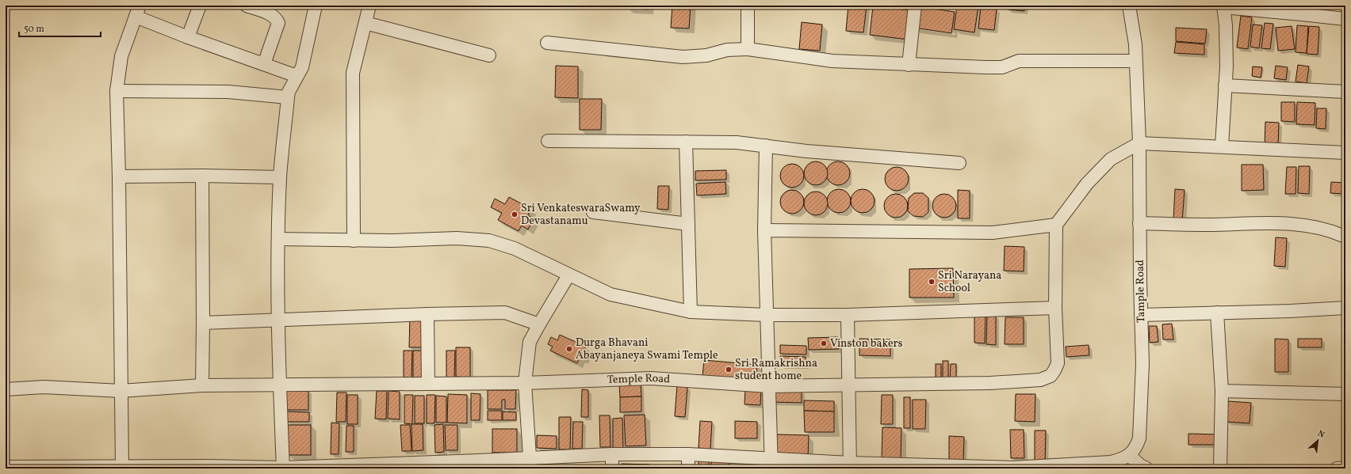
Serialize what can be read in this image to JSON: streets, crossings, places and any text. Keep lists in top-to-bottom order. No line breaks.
{"streets":{"street":["Tample Road","Temple Road"]},"places":["Sri VenkateswaraSwamy Devastanamu","Sri Narayana School","Vinston bakers","Durga Bhavani Abayanjaneya Swami Temple","Sri Ramakrishna student home"],"scale_bar":"50 m","north":"top right"}
